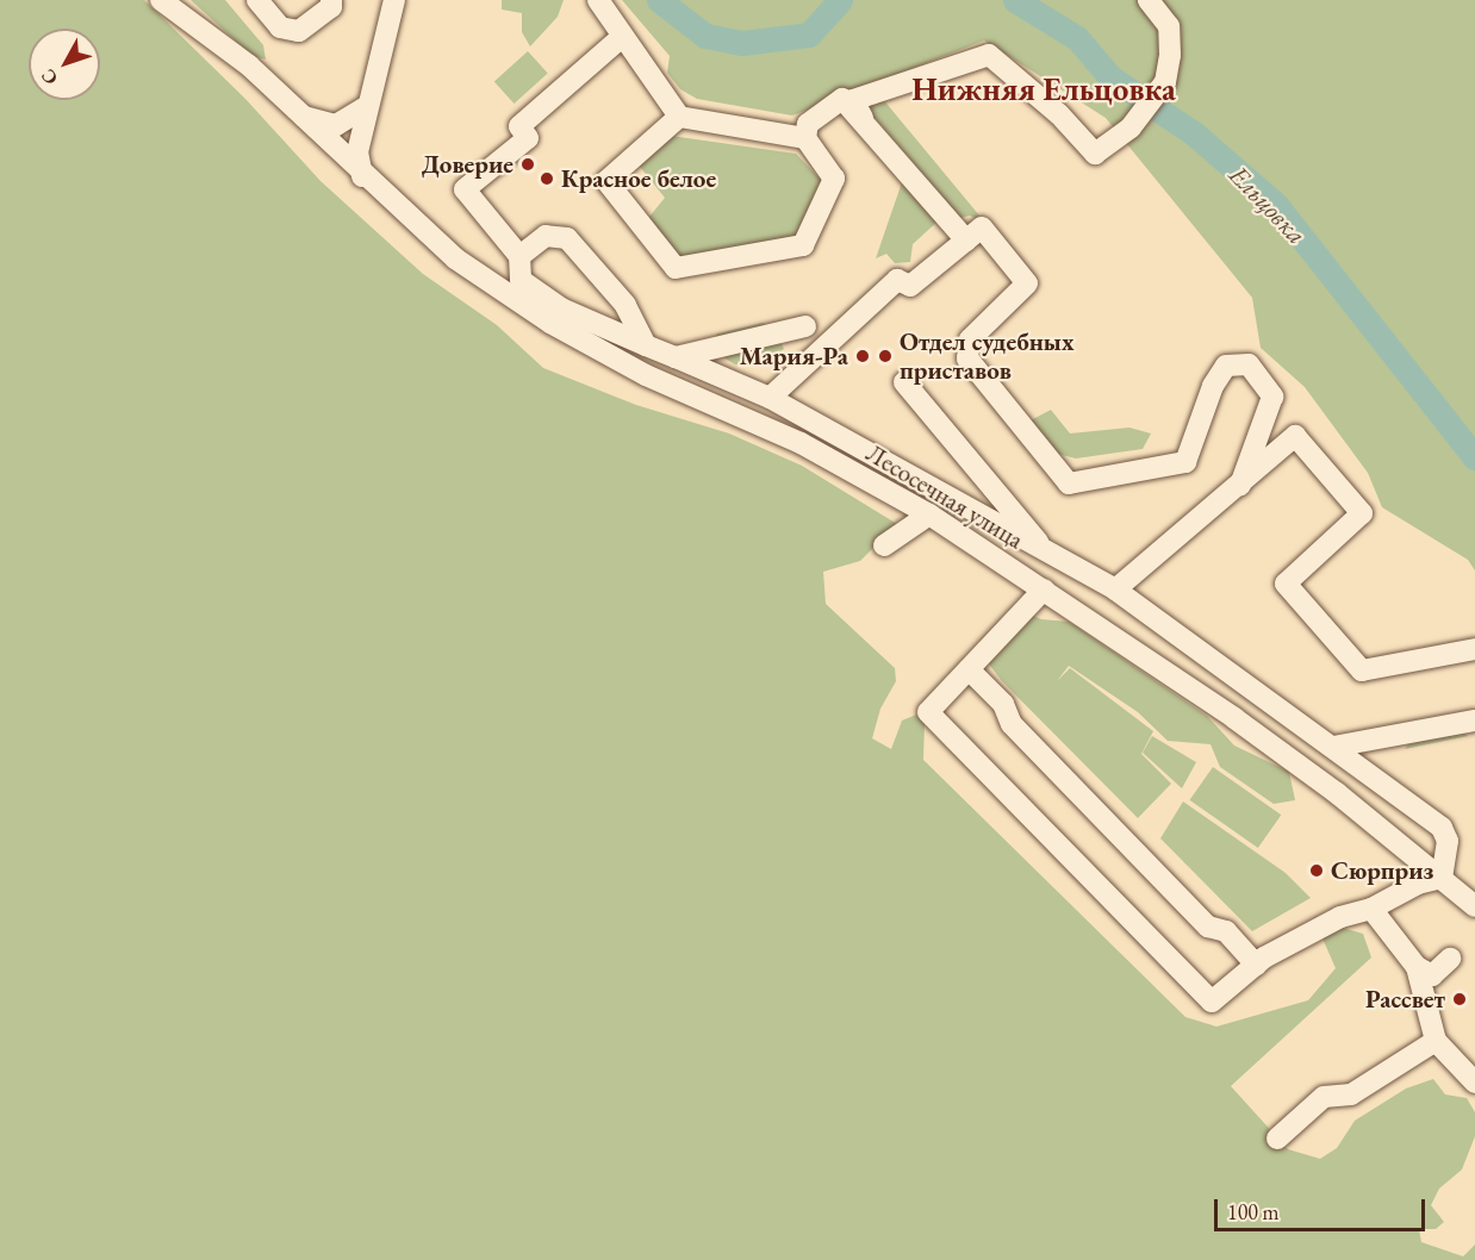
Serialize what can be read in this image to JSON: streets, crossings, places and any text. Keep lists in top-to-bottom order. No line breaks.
{"streets":{"street":["Лесосечная улица"]},"districts":["Нижняя Ельцовка"],"water":["Ельцовка"],"places":["Доверие","Красное белое","Мария-Ра","Отдел судебных приставов","Сюрприз","Рассвет"],"scale_bar":"100 m","north":"bottom left"}
